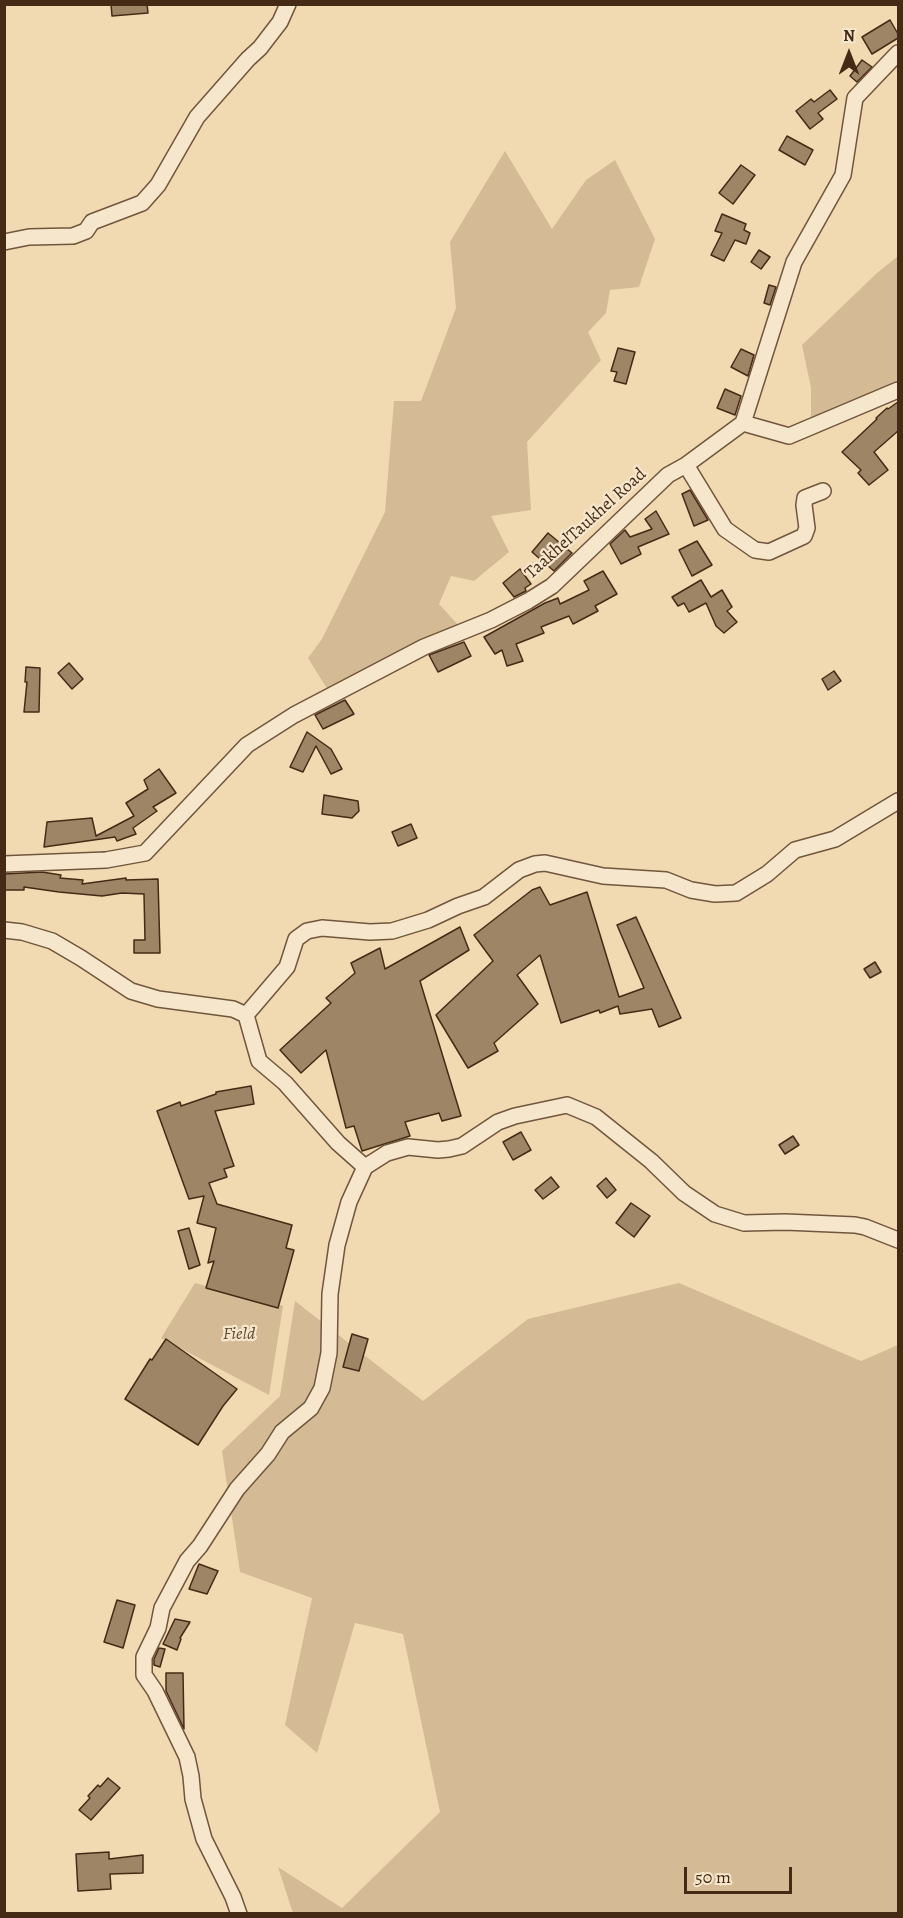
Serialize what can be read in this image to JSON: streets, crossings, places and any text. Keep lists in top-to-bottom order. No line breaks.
{"streets":{"street":["TaakhelTaukhel Road"]},"parks":["Field"],"scale_bar":"50 m","north":"top"}
